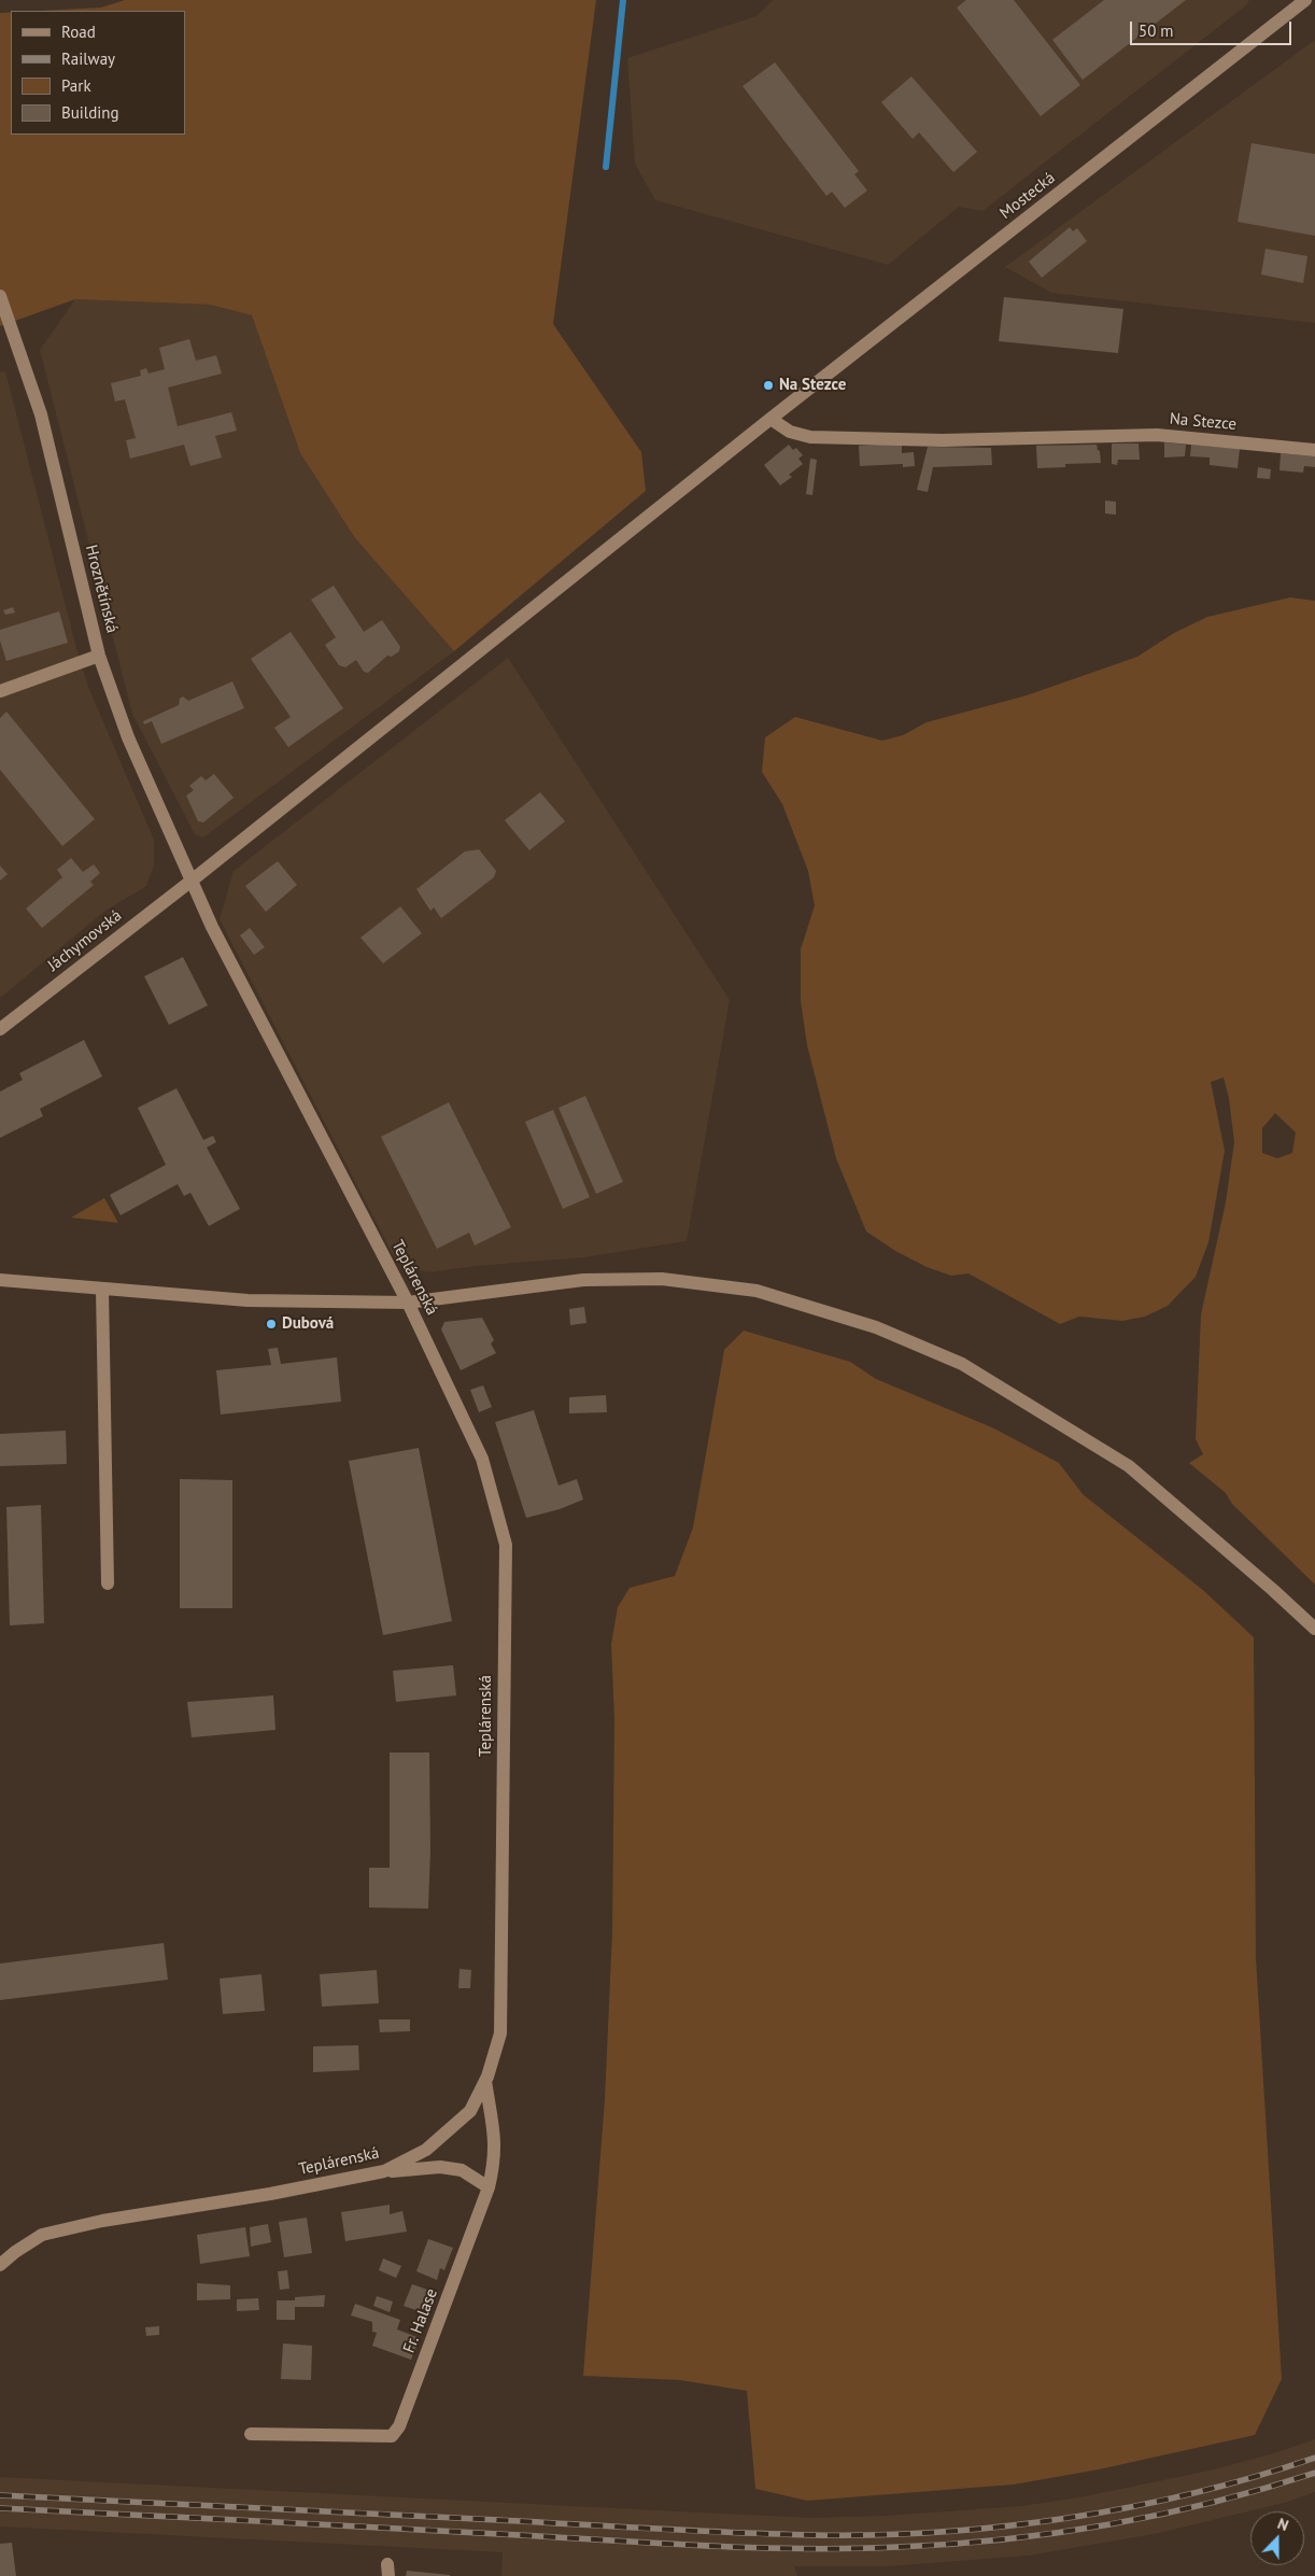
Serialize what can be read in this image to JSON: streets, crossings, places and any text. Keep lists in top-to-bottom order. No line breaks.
{"streets":{"street":["Mostecká","Na Stezce","Hroznětínská","Jáchymovská","Teplárenská","Fr. Halase"]},"crossings":[["Mostecká","Na Stezce"],["Mostecká","Hroznětínská"],["Mostecká","Jáchymovská"],["Mostecká","Teplárenská"],["Hroznětínská","Jáchymovská"],["Hroznětínská","Teplárenská"],["Jáchymovská","Teplárenská"]],"places":["Na Stezce","Dubová"],"legend":["Road","Railway","Park","Building"],"scale_bar":"50 m","north":"top"}
